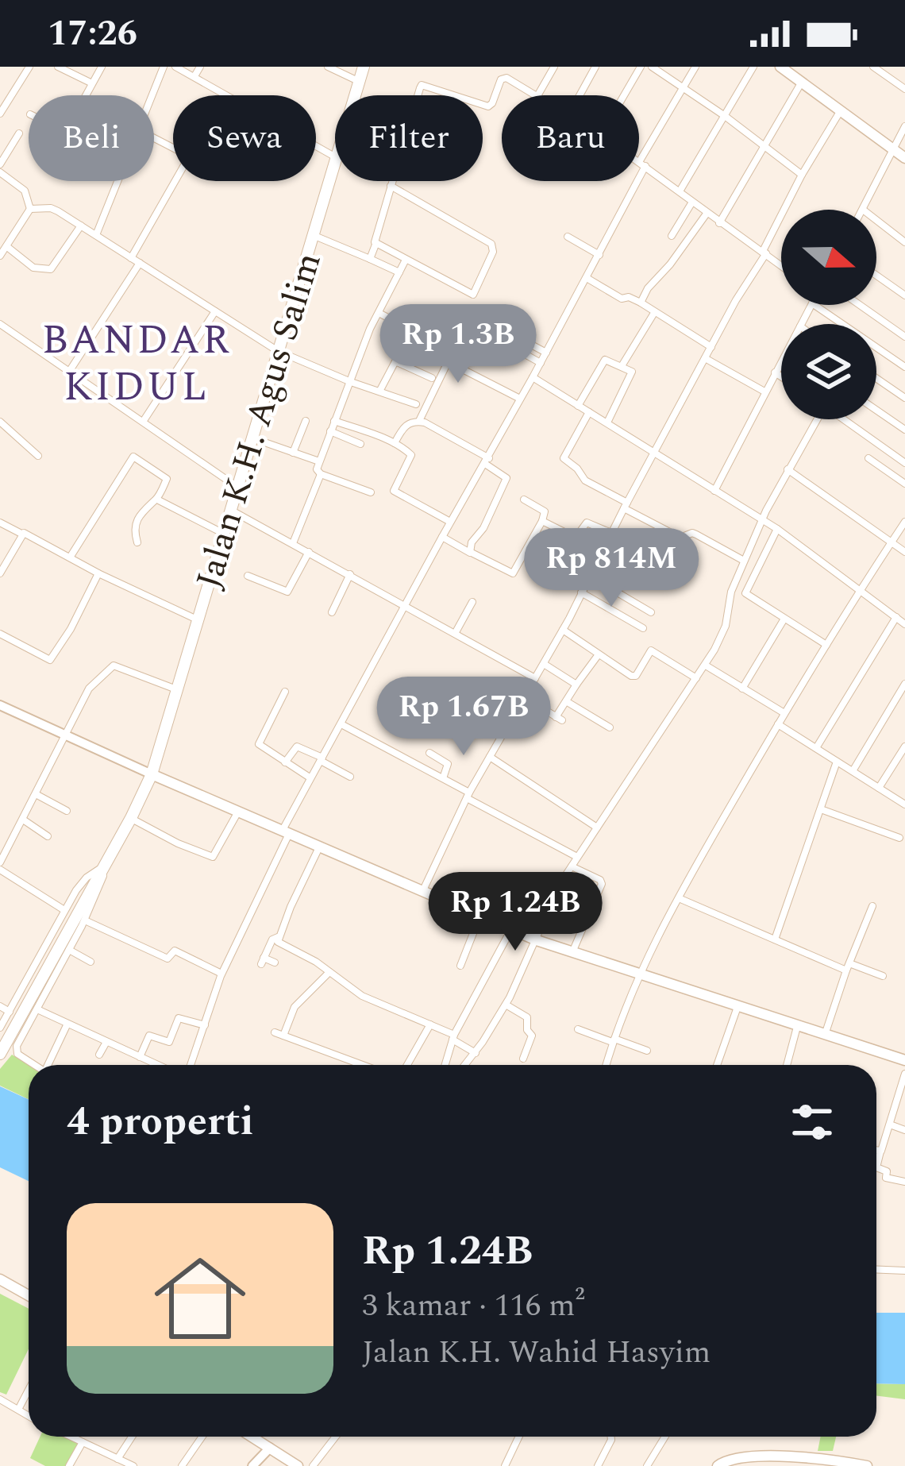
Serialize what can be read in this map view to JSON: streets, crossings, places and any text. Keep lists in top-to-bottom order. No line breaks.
{"streets":{"highway":["Jalan K.H. Agus Salim"]},"districts":["BANDAR KIDUL"],"north":"right","page":{"status":"17:26","chip":["Beli","Sewa","Filter","Baru"],"price":["Rp 1.3B","Rp 814M","Rp 1.67B","Rp 1.24B"],"heading":"4 properti","list":[{"name":"Rp 1.24B","note":"3 kamar · 116 m² · Jalan K.H. Wahid Hasyim"}]}}
